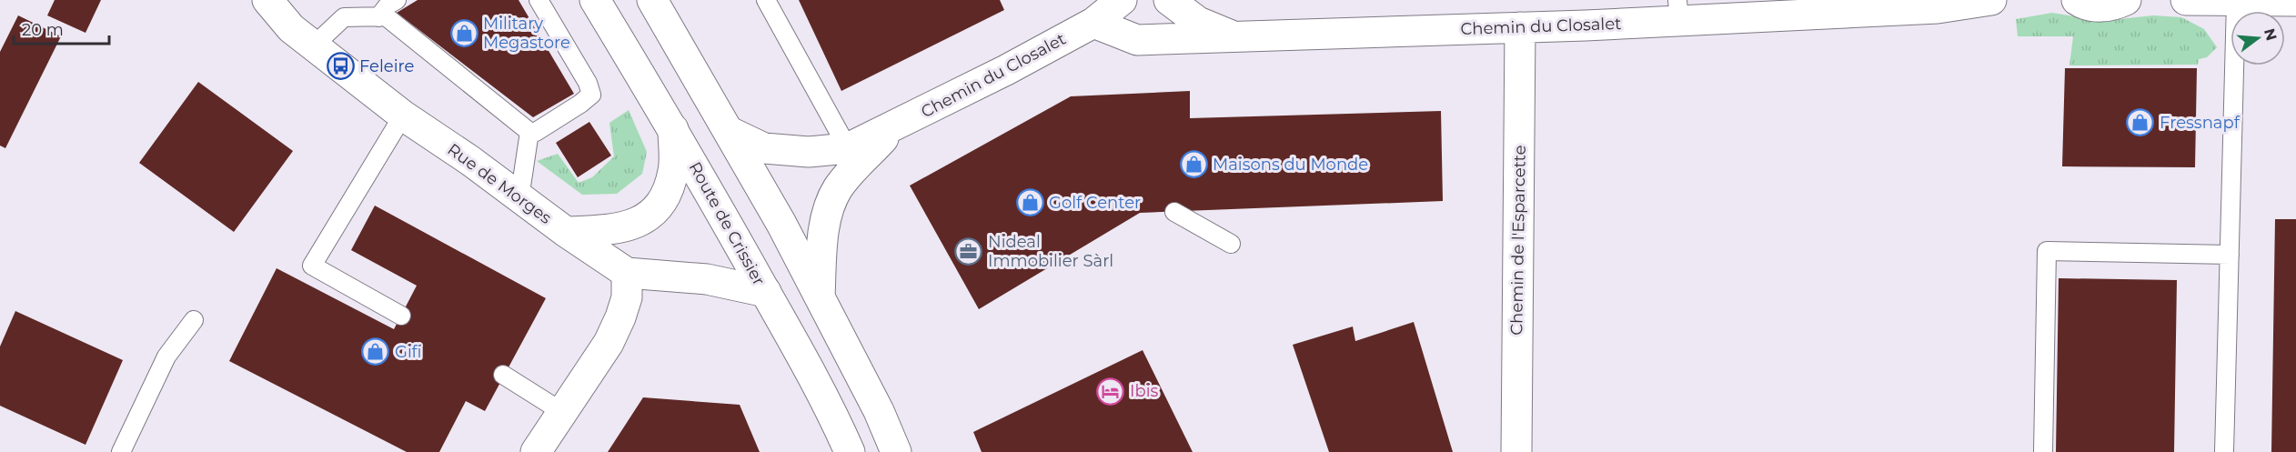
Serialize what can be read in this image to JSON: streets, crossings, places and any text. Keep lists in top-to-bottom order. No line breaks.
{"streets":{"street":["Chemin du Closalet","Rue de Morges","Route de Crissier","Chemin de l'Esparcette"]},"crossings":[["Chemin du Closalet","Chemin de l'Esparcette"],["Rue de Morges","Route de Crissier"]],"places":{"shop":["Military Megastore","Fressnapf","Maisons du Monde","Golf Center","Gifi"],"bus stop":["Feleire"],"office":["Nideal Immobilier Sàrl"],"hotel":["Ibis"]},"scale_bar":"20 m","north":"right"}
